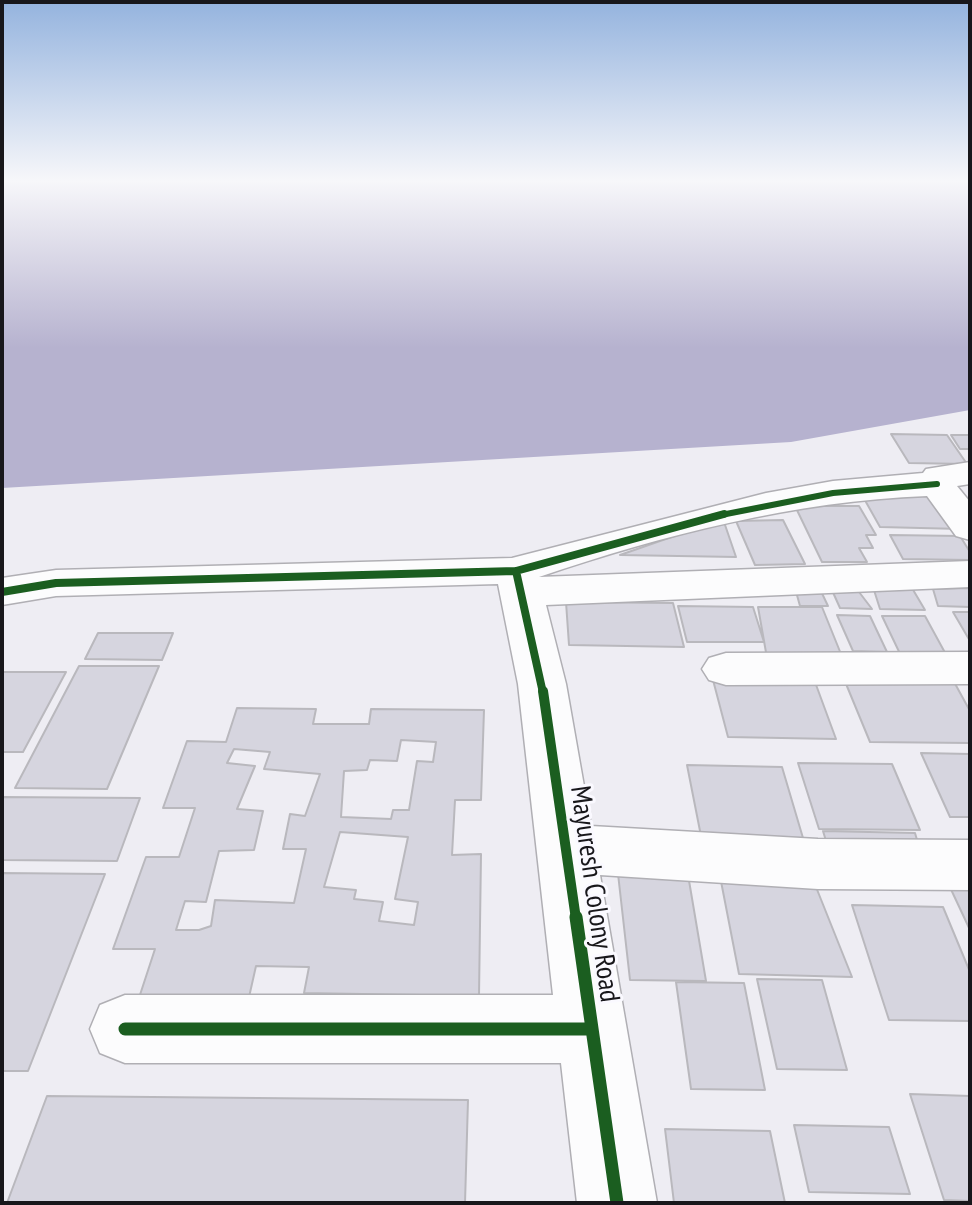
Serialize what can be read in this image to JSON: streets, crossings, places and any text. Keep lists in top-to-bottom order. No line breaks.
{"streets":{"street":["Mayuresh Colony Road"]}}
